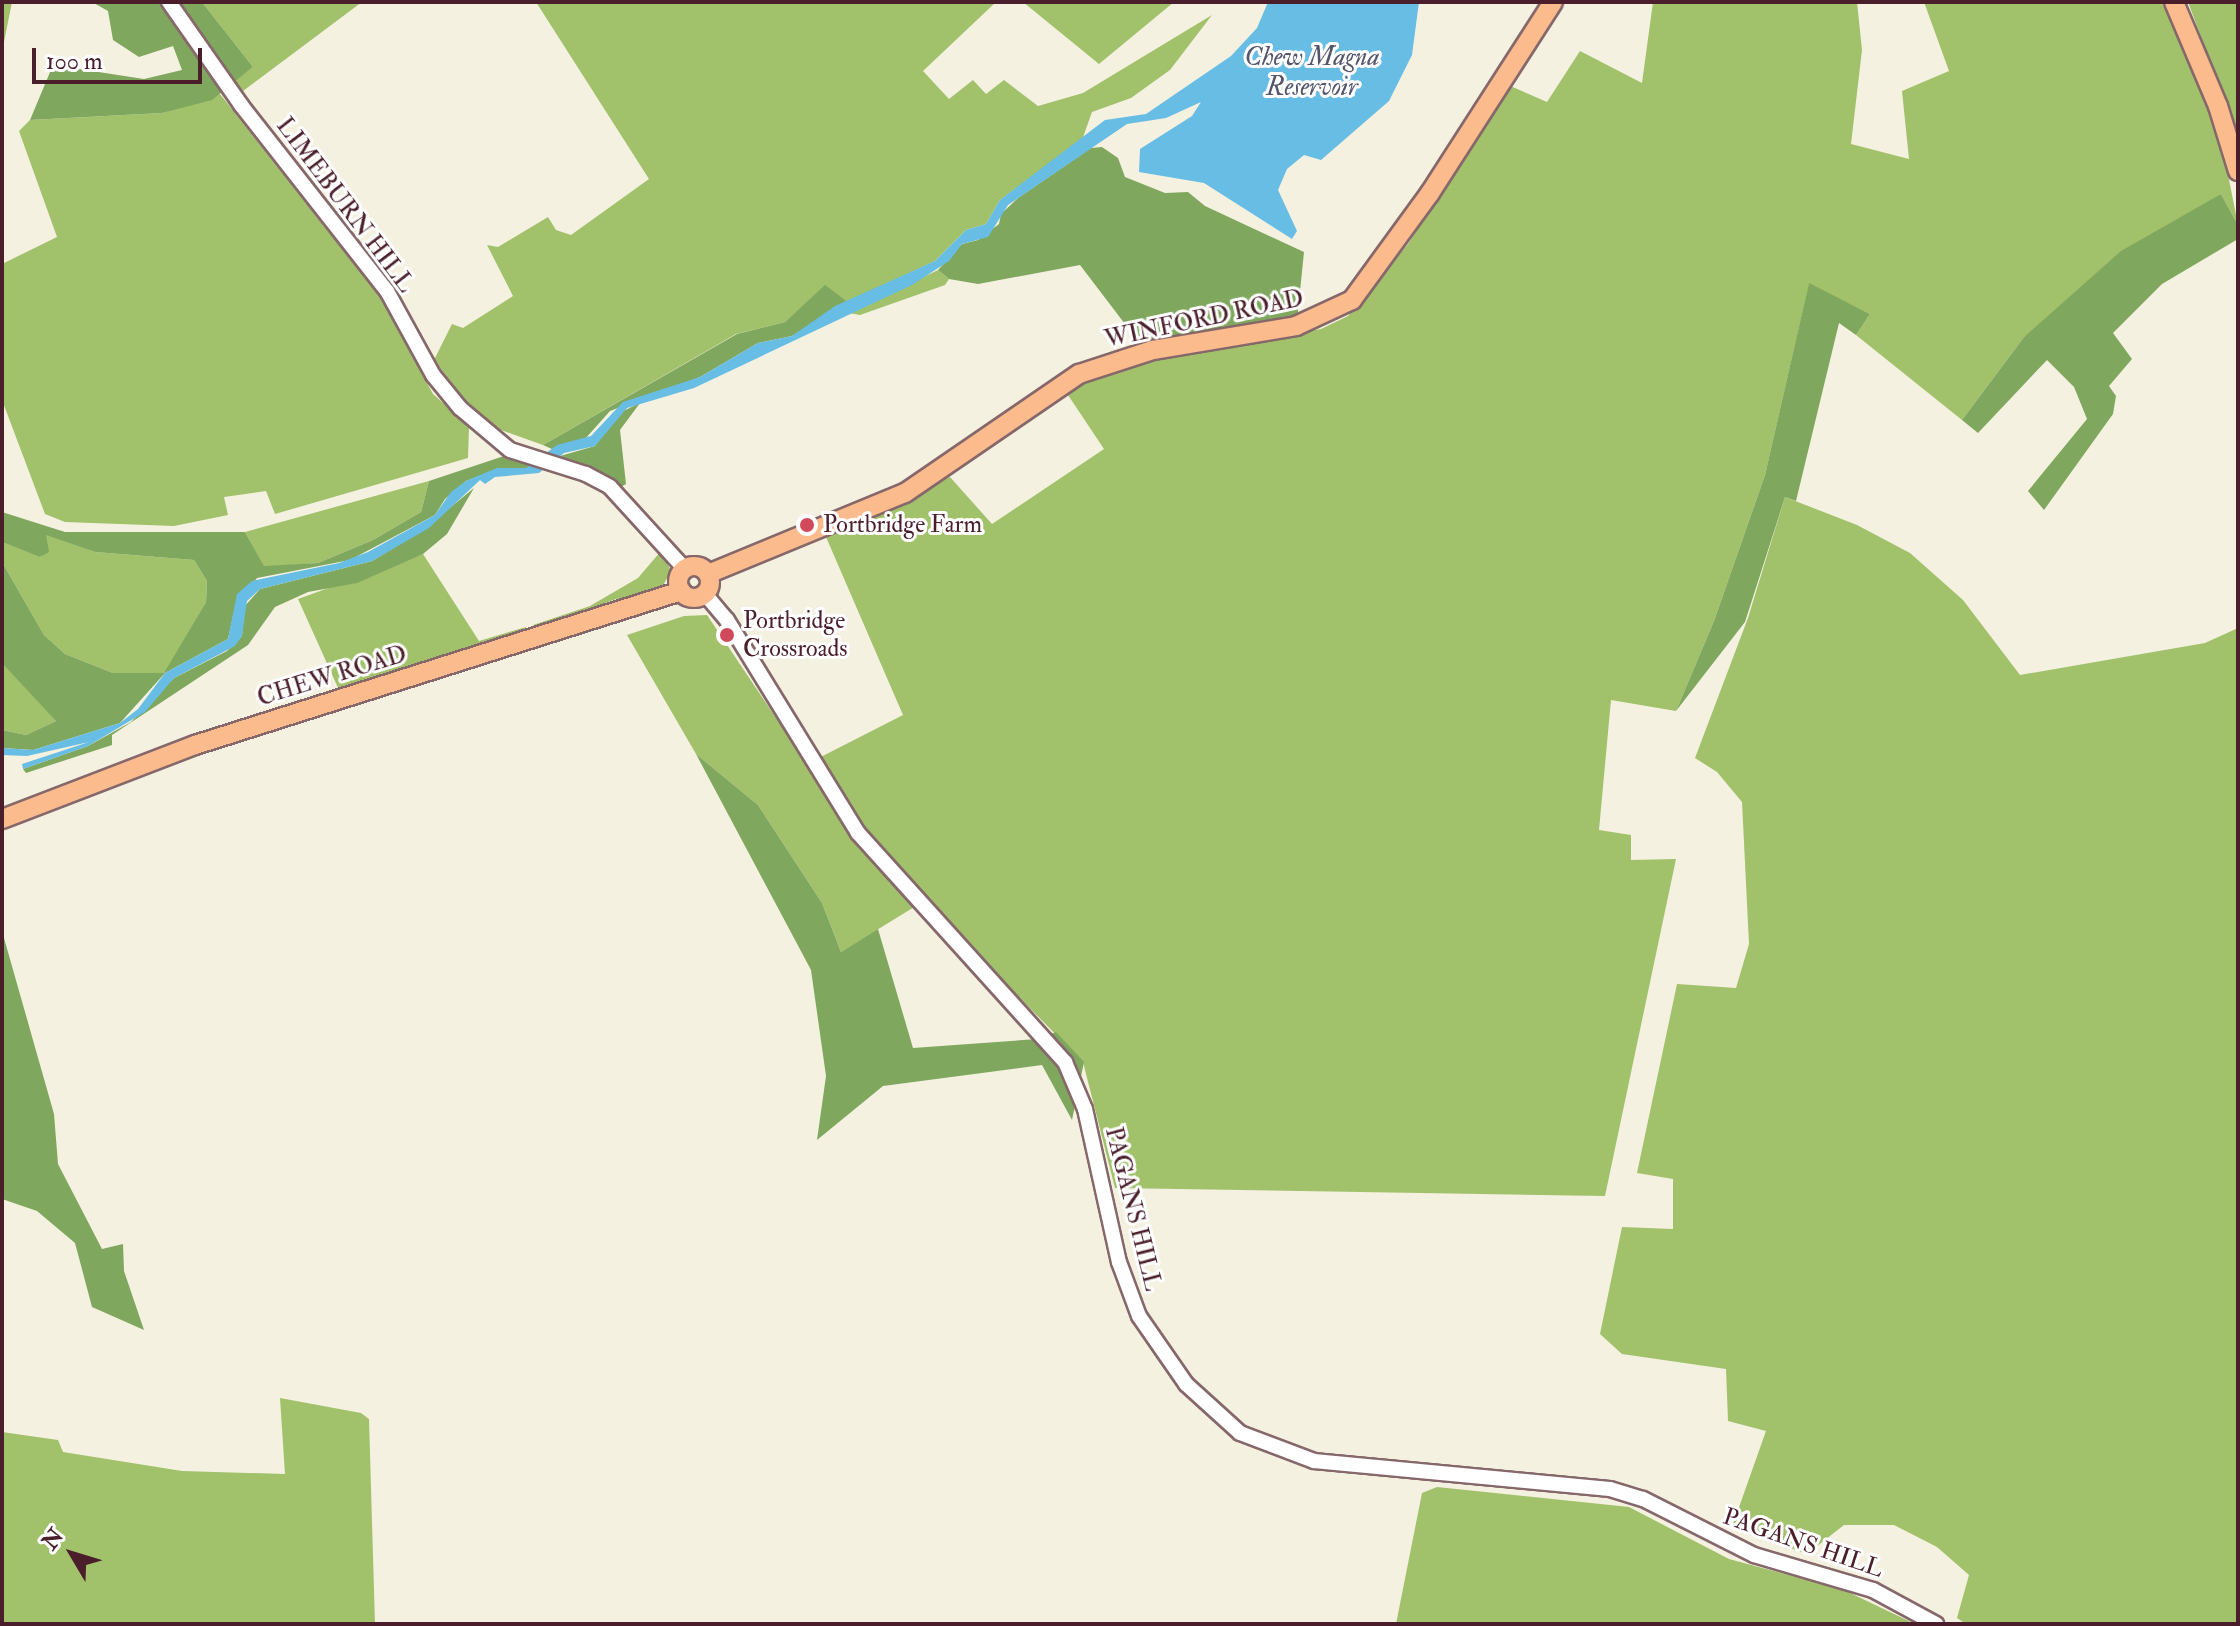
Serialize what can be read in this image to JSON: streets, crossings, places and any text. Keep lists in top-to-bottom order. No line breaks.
{"streets":{"main road":["WINFORD ROAD","CHEW ROAD"],"street":["LIMEBURN HILL","PAGANS HILL"]},"crossings":[["LIMEBURN HILL","WINFORD ROAD"],["LIMEBURN HILL","CHEW ROAD"],["LIMEBURN HILL","PAGANS HILL"],["WINFORD ROAD","CHEW ROAD"],["WINFORD ROAD","PAGANS HILL"],["CHEW ROAD","PAGANS HILL"]],"water":["Chew Magna Reservoir"],"places":["Portbridge Farm","Portbridge Crossroads"],"scale_bar":"100 m","north":"top left"}
